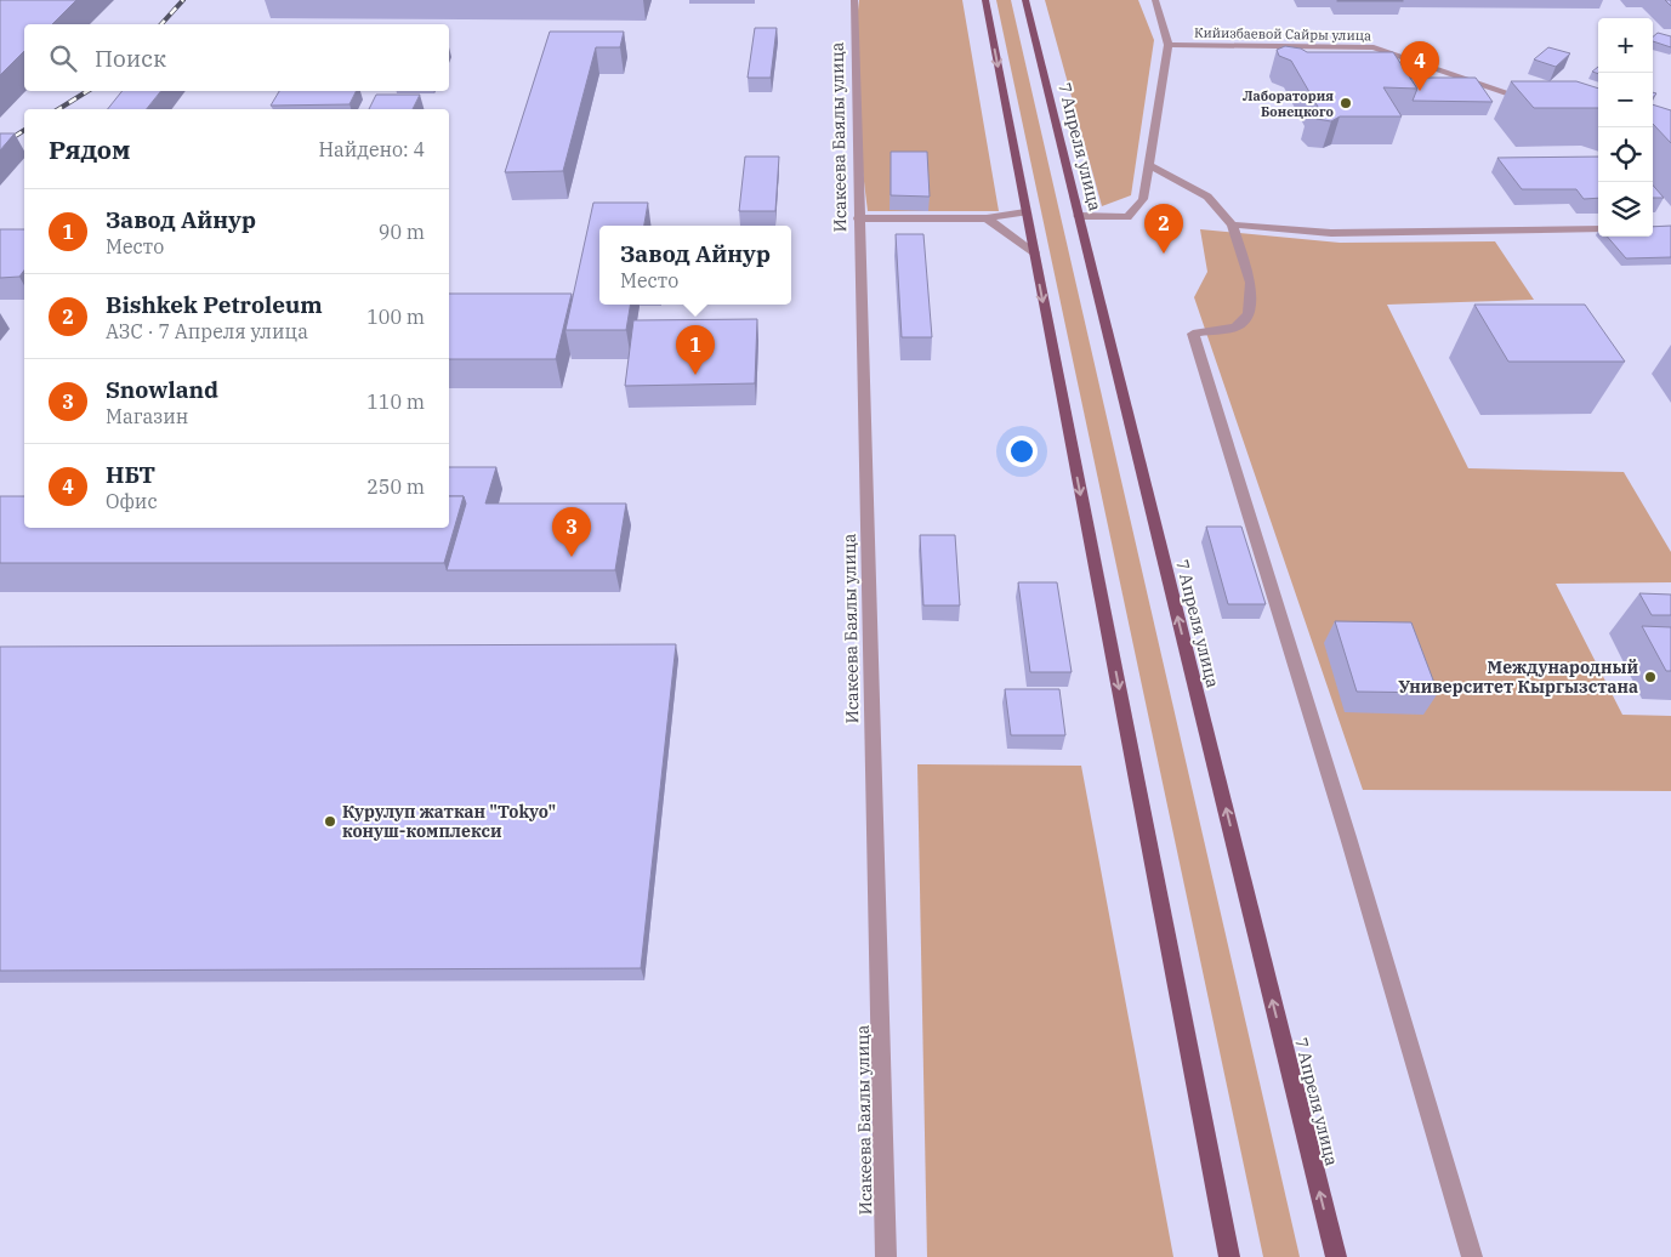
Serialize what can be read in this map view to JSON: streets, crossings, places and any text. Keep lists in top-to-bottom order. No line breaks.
{"streets":{"main road":["7 Апреля улица"],"street":["Кийизбаевой Сайры улица","Исакеева Баялы улица"]},"places":["Лаборатория Бонецкого","Международный Университет Кыргызстана","Курулуп жаткан \"Tokyo\" конуш-комплекси"],"page":{"map_buttons":["+","−"],"search":"Поиск","pins":["4","2","1","3"],"heading":["Рядом","Найдено: 4"],"list":[{"mark":"1","name":"Завод Айнур","note":"Место","value":"90 m"},{"mark":"2","name":"Bishkek Petroleum","note":"АЗС · 7 Апреля улица","value":"100 m"},{"mark":"3","name":"Snowland","note":"Магазин","value":"110 m"},{"mark":"4","name":"НБТ","note":"Офис","value":"250 m"}],"popup":["Завод Айнур","Место"]}}
